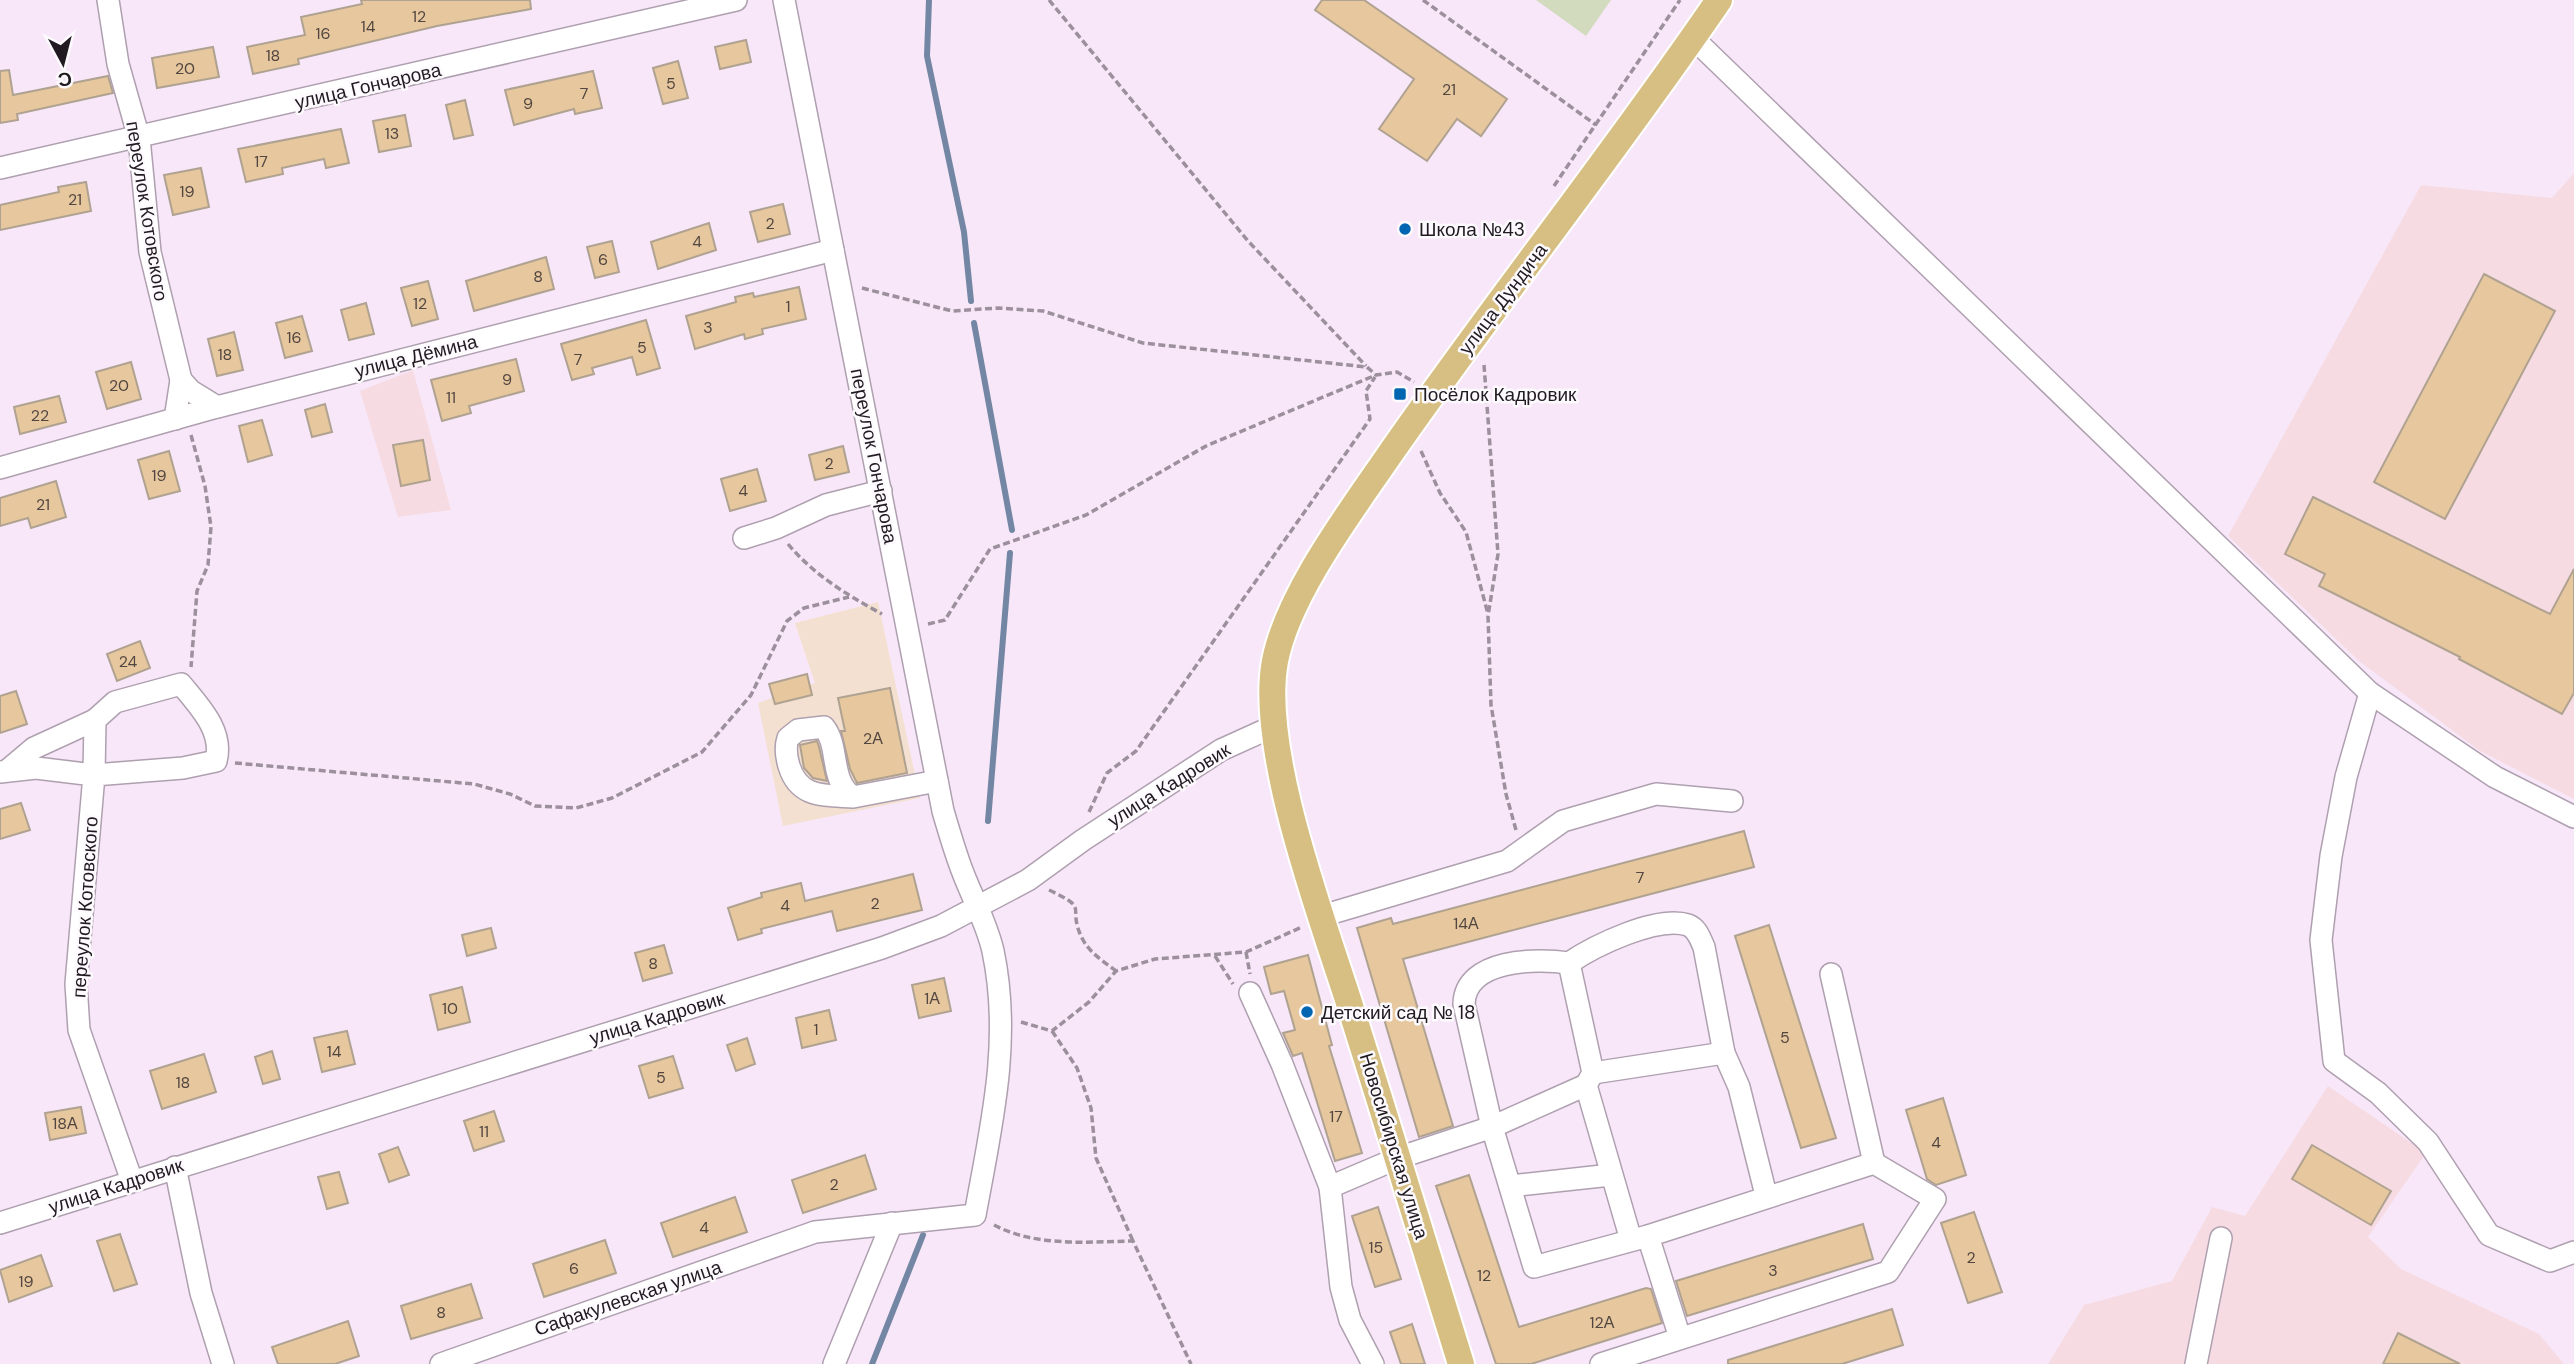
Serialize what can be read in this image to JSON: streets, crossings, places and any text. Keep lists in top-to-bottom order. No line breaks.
{"streets":{"main road":["улица Дундича","Новосибирская улица"],"street":["улица Гончарова","переулок Котовского","улица Дёмина","переулок Гончарова","улица Кадровик","Сафакулевская улица"]},"crossings":[["улица Гончарова","переулок Котовского"],["переулок Котовского","улица Кадровик"],["улица Дундича","улица Кадровик"],["улица Дундича","Новосибирская улица"],["улица Дёмина","переулок Гончарова"],["переулок Гончарова","улица Кадровик"],["переулок Гончарова","Сафакулевская улица"],["улица Кадровик","Новосибирская улица"]],"places":{"other":["Школа №43","Детский сад № 18"],"transit":["Посёлок Кадровик"]},"house_numbers":["12","14","16","18","20","5","21","7","9","13","17","19","21","2","4","6","8","12","1","3","16","5","18","7","9","20","11","22","2","19","4","21","24","2А","7","2","4","14А","8","1А","10","1","5","14","5","18","17","18А","11","4","2","4","15","2","6","3","12","19","8","12А"],"north":"bottom"}
